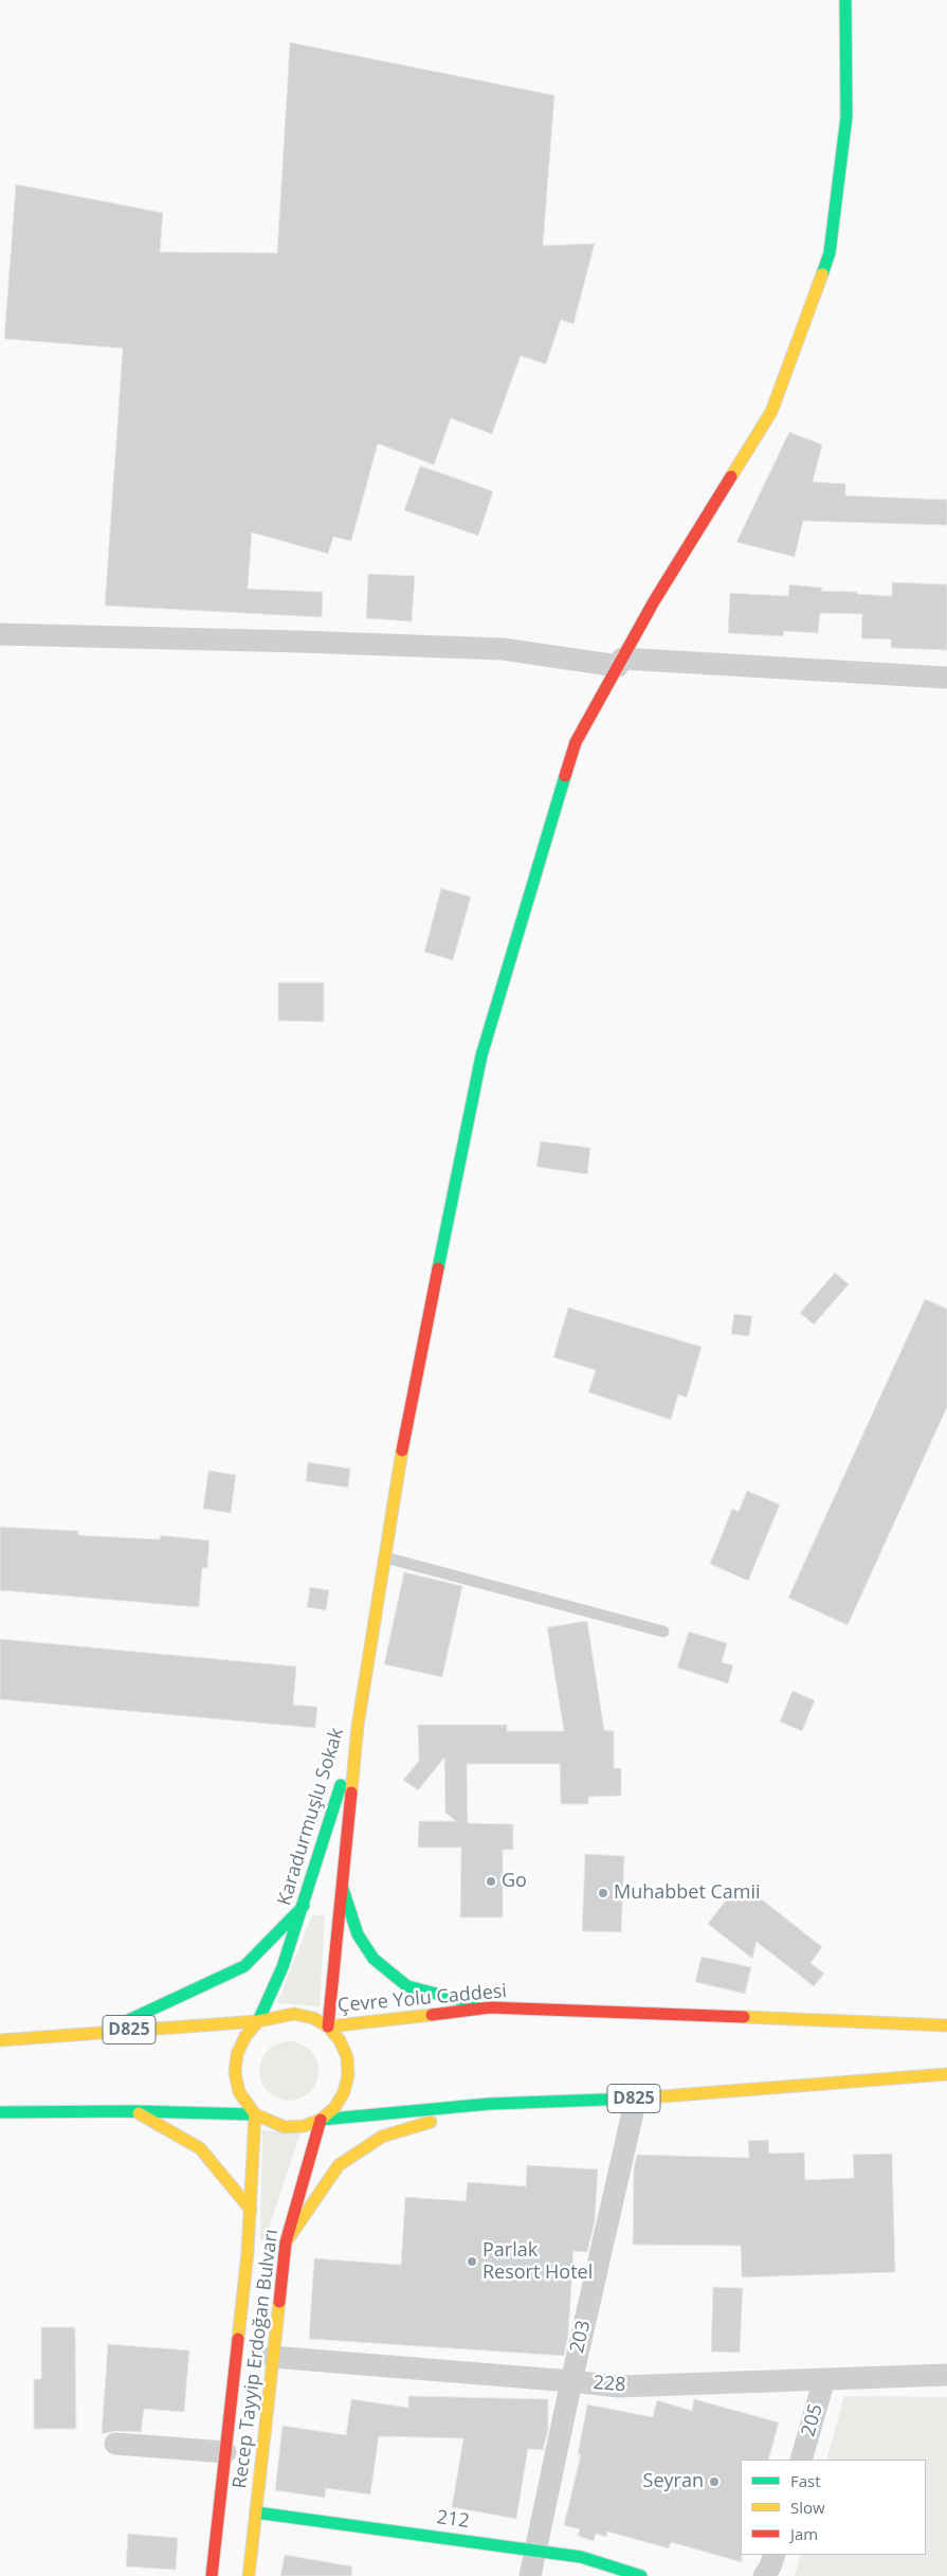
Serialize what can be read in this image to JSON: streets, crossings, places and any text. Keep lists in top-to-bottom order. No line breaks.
{"streets":{"main road":["Karadurmuşlu Sokak","Çevre Yolu Caddesi","D825","Recep Tayyip Erdoğan Bulvarı","212"],"street":["203","228","205"]},"crossings":[["Karadurmuşlu Sokak","Çevre Yolu Caddesi"],["Karadurmuşlu Sokak","D825"],["Karadurmuşlu Sokak","Recep Tayyip Erdoğan Bulvarı"],["Çevre Yolu Caddesi","D825"],["Çevre Yolu Caddesi","Recep Tayyip Erdoğan Bulvarı"],["D825","203"],["D825","Recep Tayyip Erdoğan Bulvarı"],["203","228"],["203","212"],["Recep Tayyip Erdoğan Bulvarı","228"],["Recep Tayyip Erdoğan Bulvarı","212"],["228","205"]],"places":["Go","Muhabbet Camii","Parlak Resort Hotel","Seyran"],"legend":["Fast","Slow","Jam"]}
